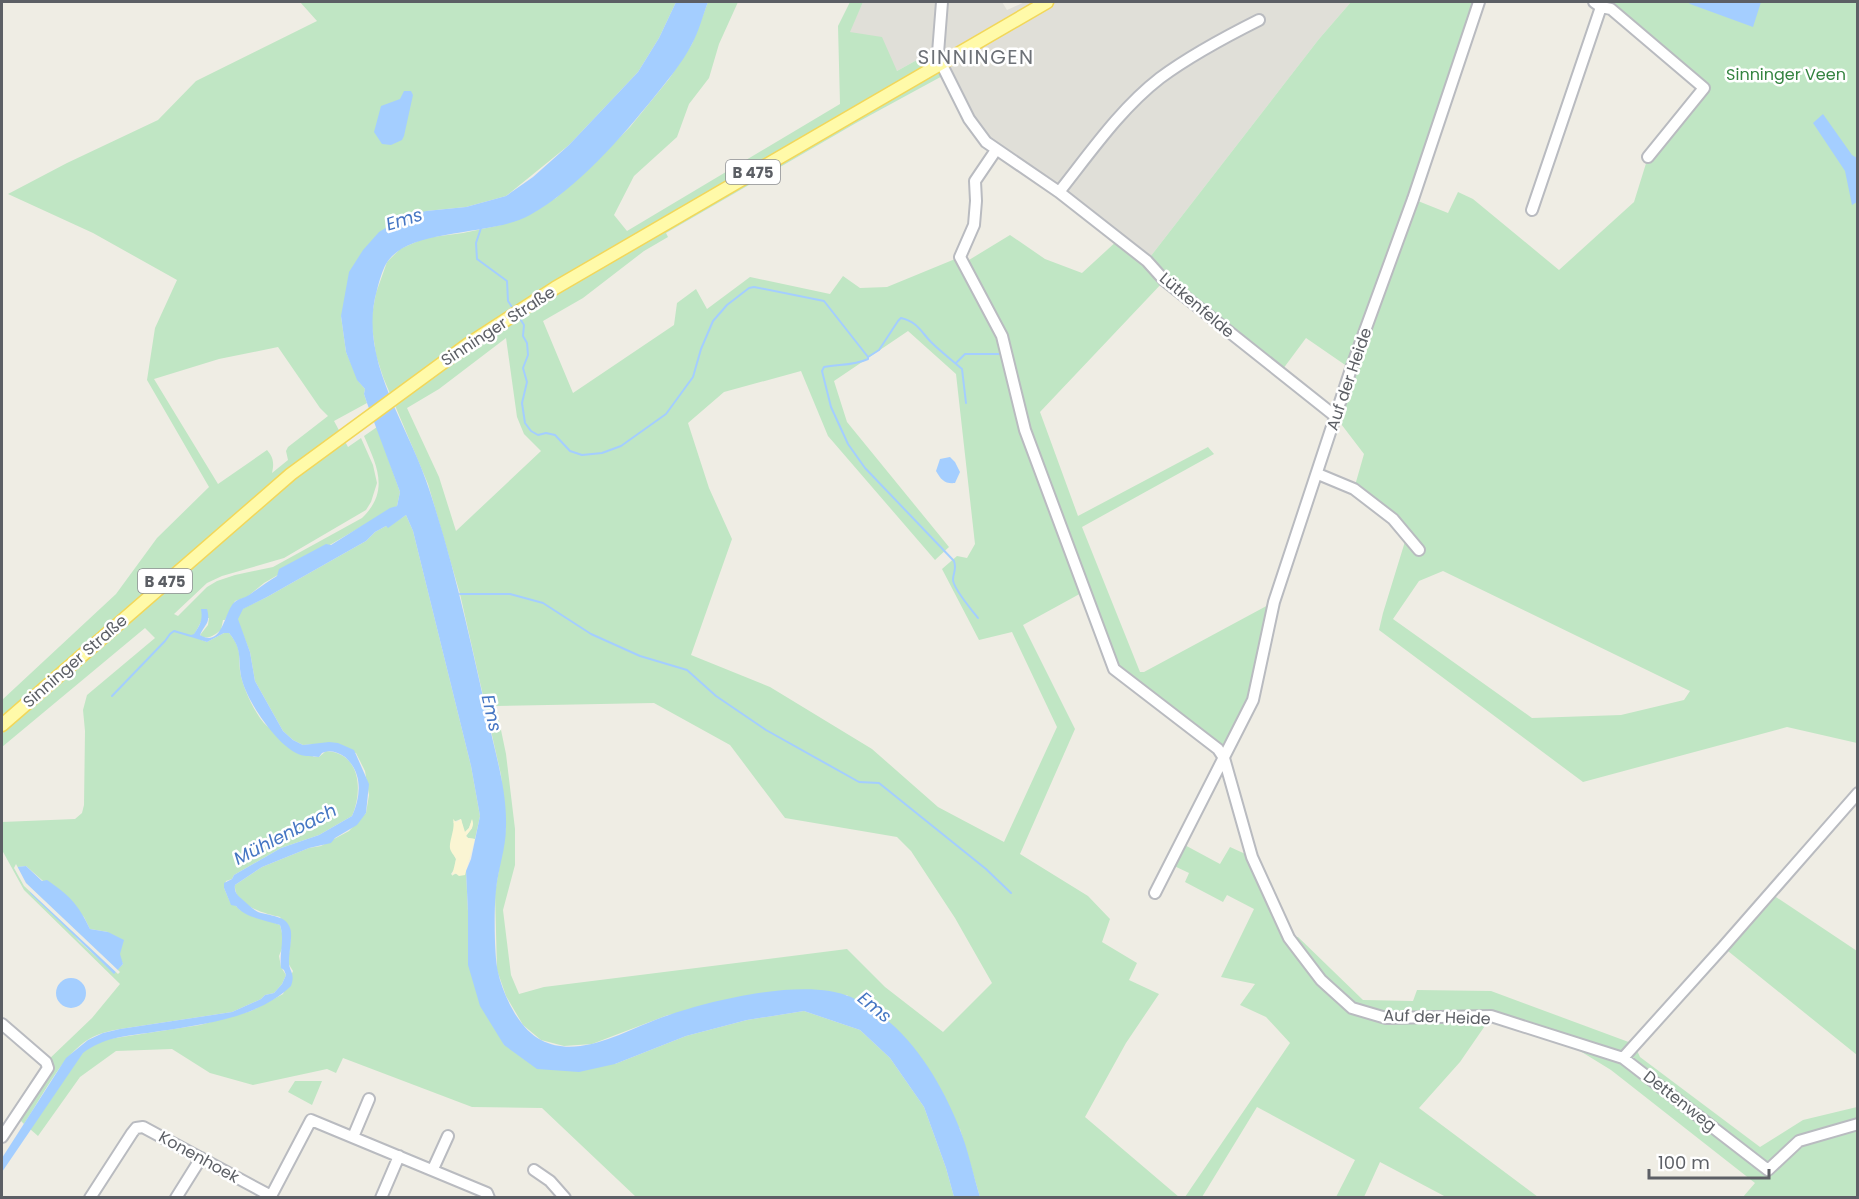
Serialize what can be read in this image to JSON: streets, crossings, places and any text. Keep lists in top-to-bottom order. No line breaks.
{"streets":{"main road":["B 475","Sinninger Straße"],"street":["Lütkenfelde","Auf der Heide","Dettenweg","Konenhoek"]},"crossings":[["Lütkenfelde","Sinninger Straße"],["Lütkenfelde","Auf der Heide"],["Auf der Heide","Dettenweg"]],"districts":["SINNINGEN"],"water":["Ems","Mühlenbach"],"parks":["Sinninger Veen"],"scale_bar":"100 m"}
